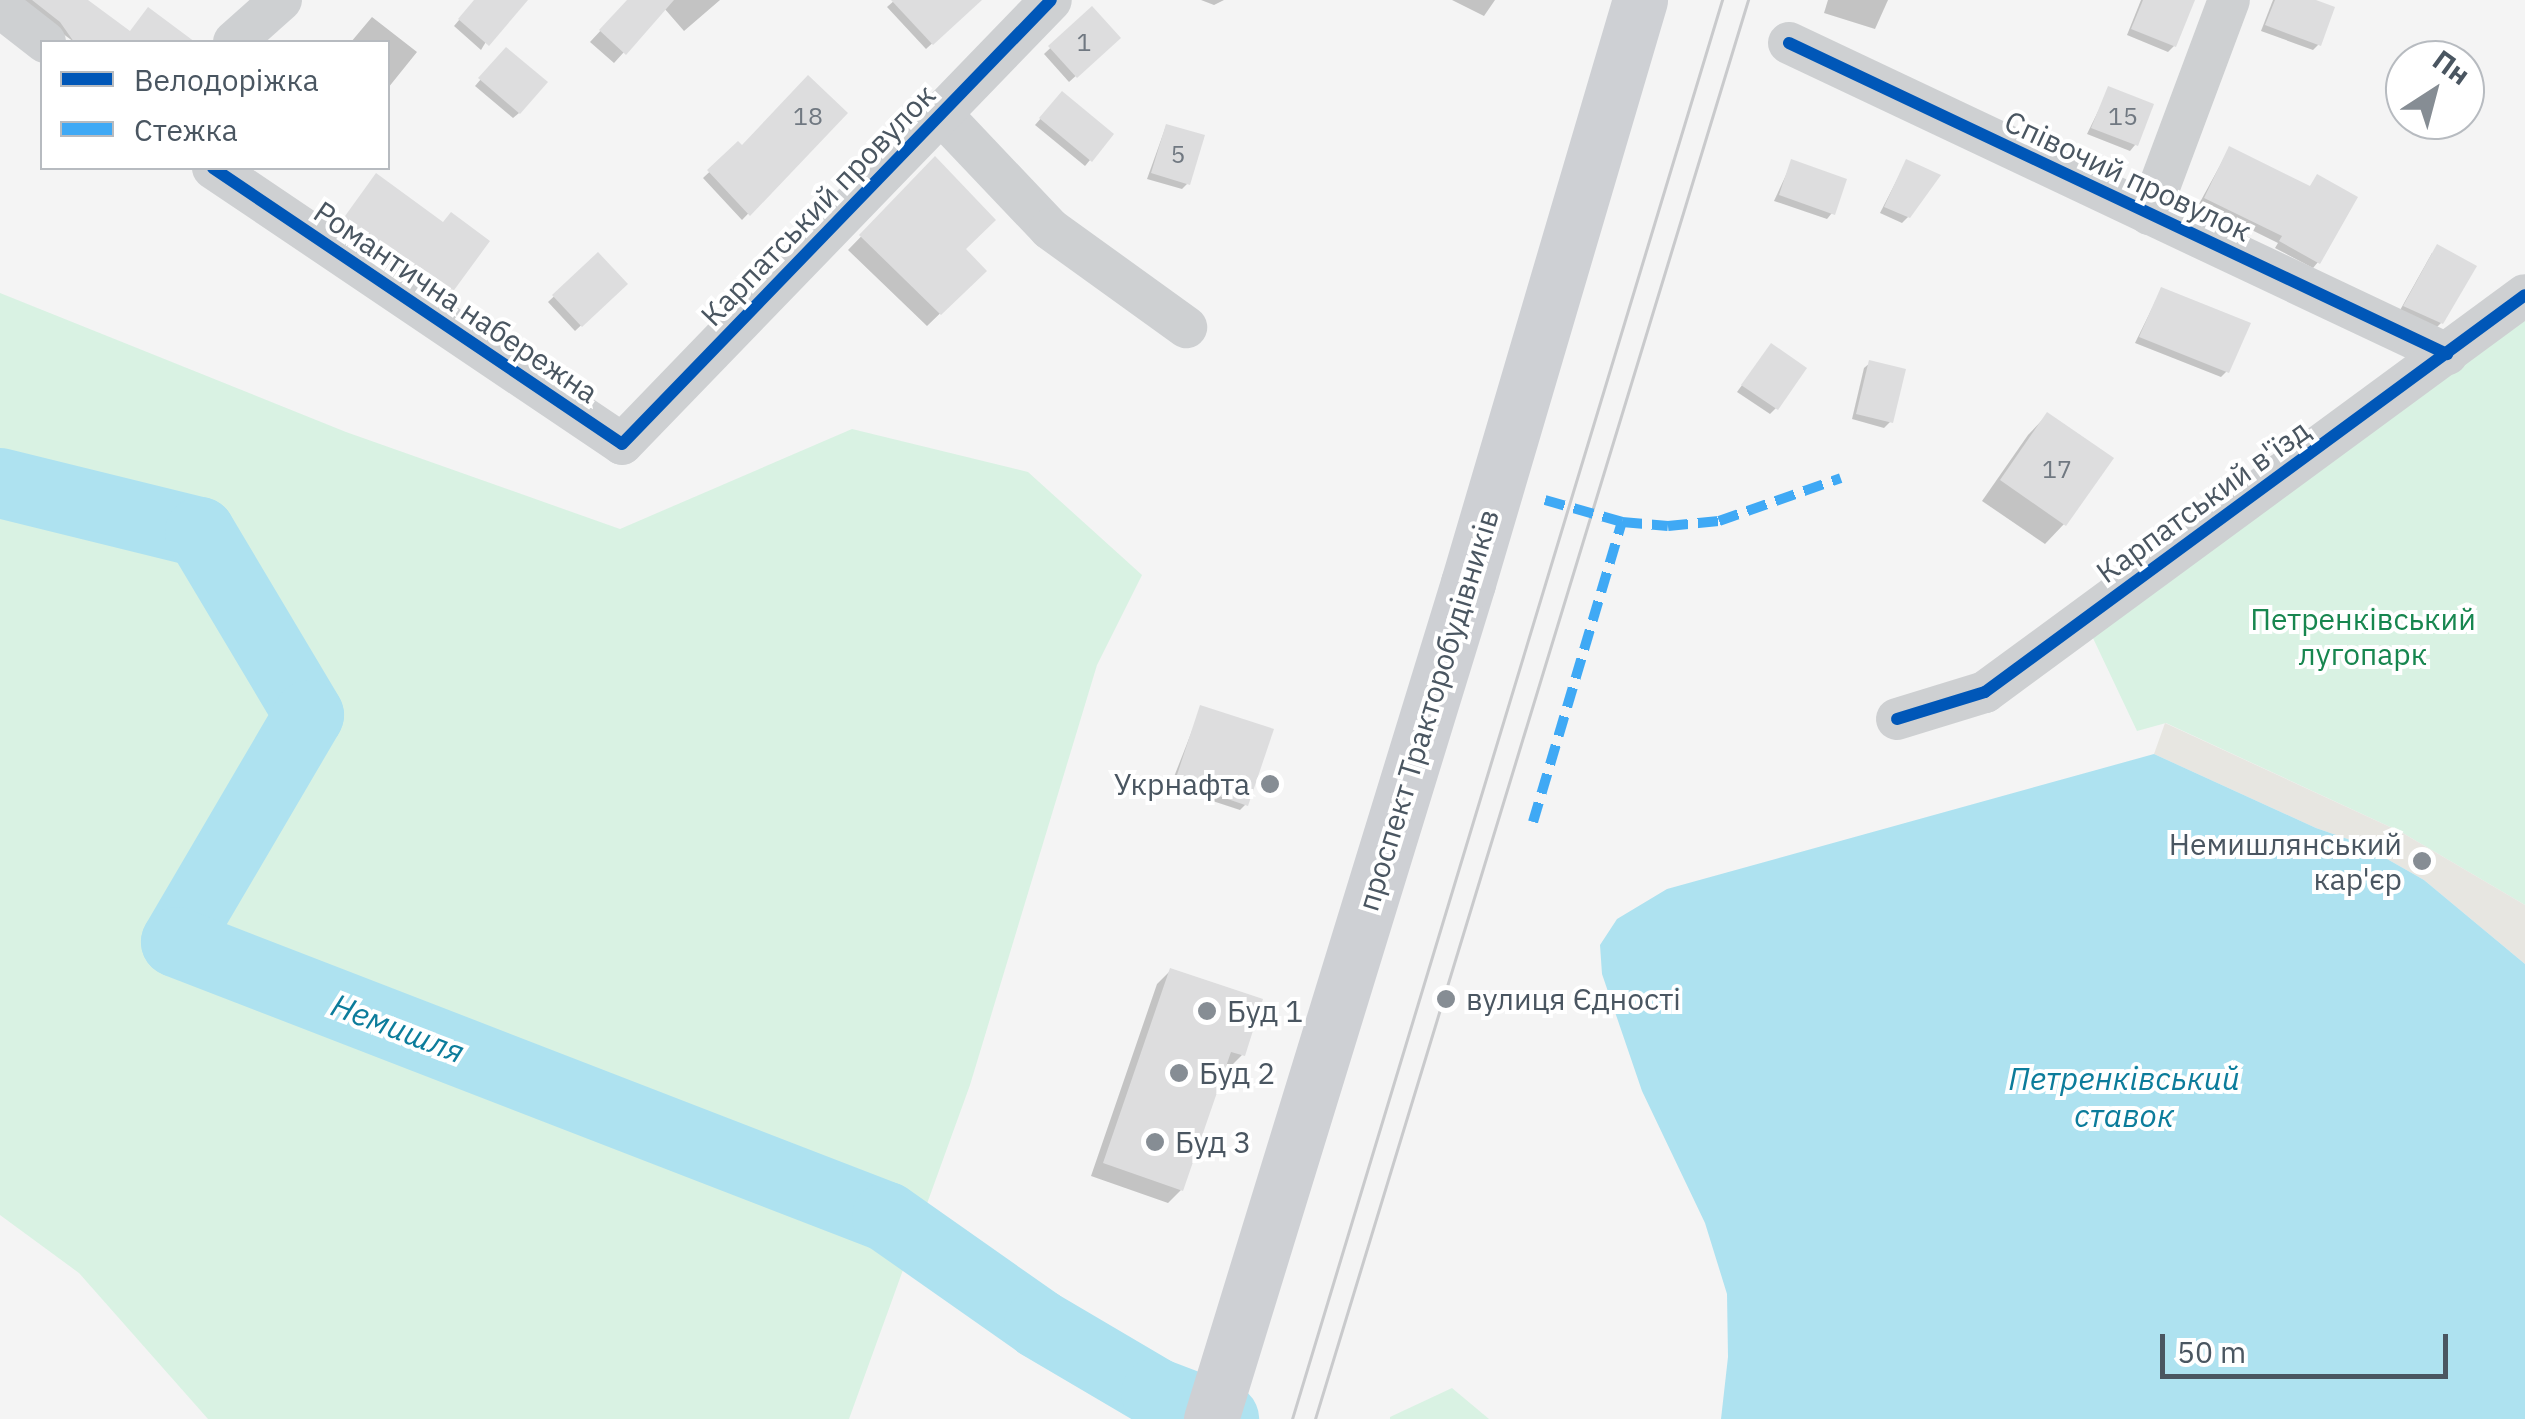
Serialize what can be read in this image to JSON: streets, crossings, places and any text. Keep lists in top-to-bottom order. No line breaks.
{"streets":{"main road":["проспект Тракторобудівників"],"street":["Співочий провулок","Карпатський провулок","Романтична набережна","Карпатський в'їзд"]},"crossings":[["Співочий провулок","Карпатський в'їзд"],["Карпатський провулок","Романтична набережна"]],"water":["Немишля","Петренківський ставок"],"parks":["Петренківський лугопарк"],"places":["Укрнафта","Немишлянський кар'єр","вулиця Єдності","Буд 1","Буд 2","Буд 3"],"house_numbers":["1","18","15","5","17"],"legend":["Велодоріжка","Стежка"],"scale_bar":"50 m","north":"top right"}
